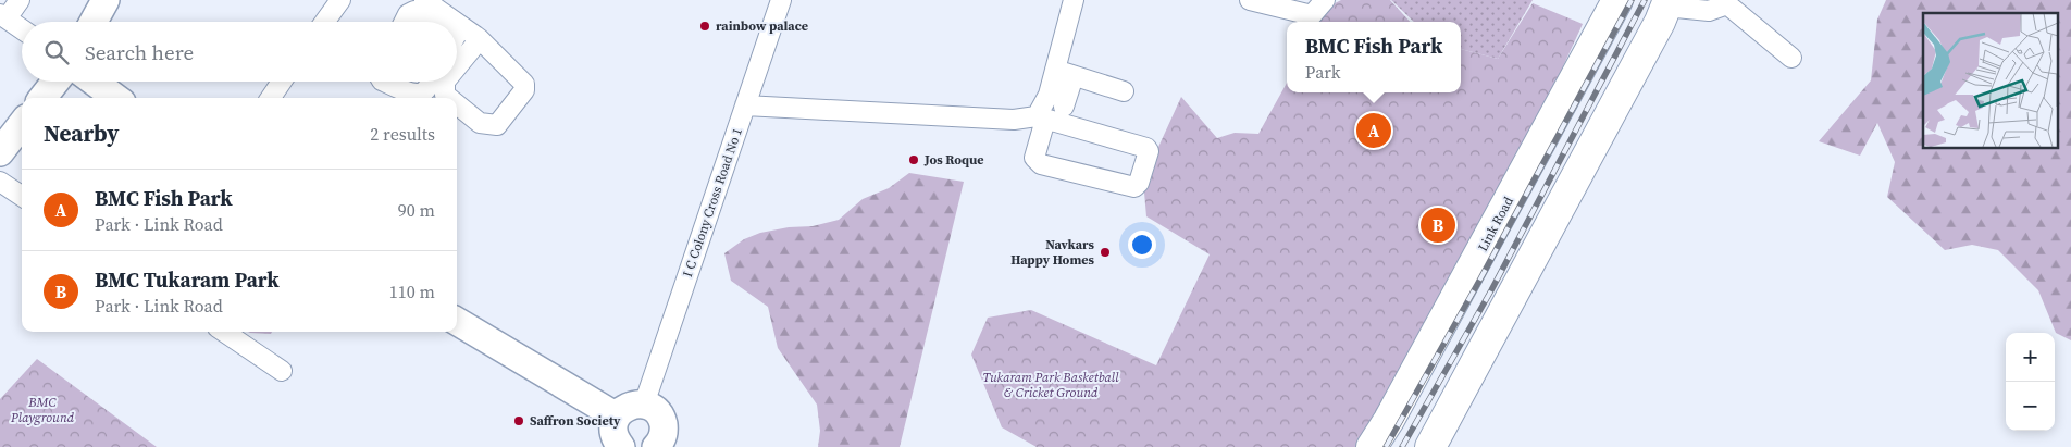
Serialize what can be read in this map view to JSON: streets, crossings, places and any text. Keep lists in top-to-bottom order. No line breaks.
{"streets":{"main road":["Link Road"],"street":["I C Colony Cross Road No 1"]},"parks":["Tukaram Park Basketball & Cricket Ground","BMC Playground"],"places":["rainbow palace","Jos Roque","Navkars Happy Homes","Saffron Society"],"page":{"popup":["BMC Fish Park","Park"],"search":"Search here","heading":["Nearby","2 results"],"pins":["A","B"],"list":[{"mark":"A","name":"BMC Fish Park","note":"Park · Link Road","value":"90 m"},{"mark":"B","name":"BMC Tukaram Park","note":"Park · Link Road","value":"110 m"}],"map_buttons":["+","−"]}}
